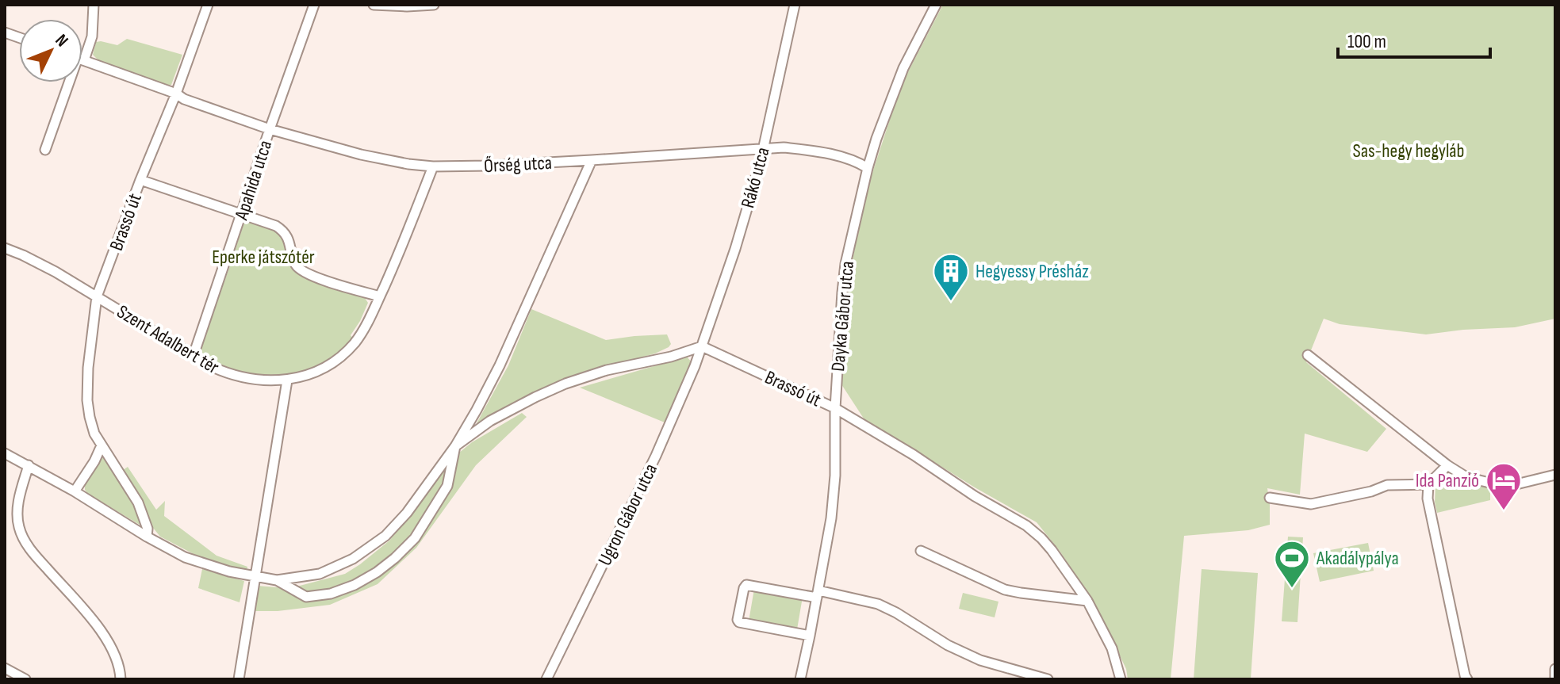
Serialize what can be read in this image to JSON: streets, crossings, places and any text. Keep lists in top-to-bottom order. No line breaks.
{"streets":{"street":["Őrség utca","Rákó utca","Apahida utca","Brassó út","Dayka Gábor utca","Szent Adalbert tér","Ugron Gábor utca"]},"crossings":[["Őrség utca","Rákó utca"],["Őrség utca","Apahida utca"],["Őrség utca","Brassó út"],["Őrség utca","Dayka Gábor utca"],["Őrség utca","Szent Adalbert tér"],["Rákó utca","Brassó út"],["Rákó utca","Ugron Gábor utca"],["Apahida utca","Szent Adalbert tér"],["Brassó út","Dayka Gábor utca"],["Brassó út","Szent Adalbert tér"],["Brassó út","Ugron Gábor utca"]],"parks":["Sas-hegy hegyláb","Eperke játszótér"],"places":{"building":["Hegyessy Présház"],"hotel":["Ida Panzió"],"sports":["Akadálypálya"]},"scale_bar":"100 m","north":"top right"}
